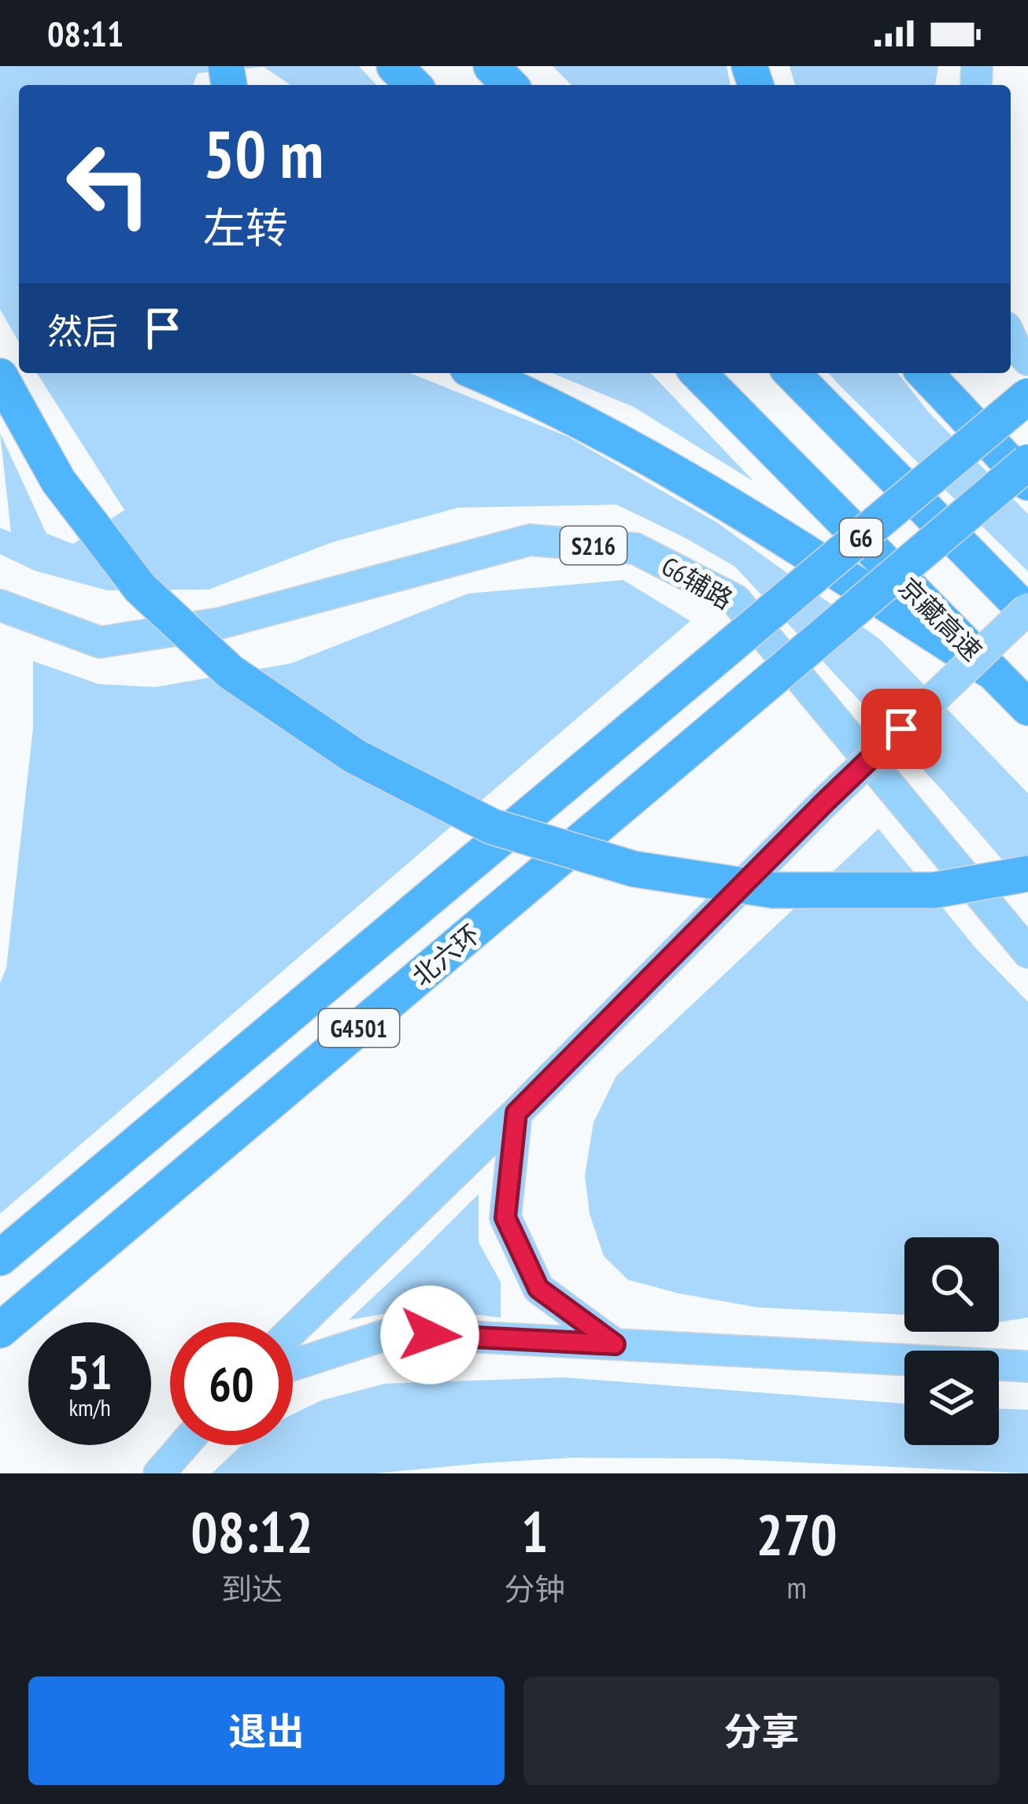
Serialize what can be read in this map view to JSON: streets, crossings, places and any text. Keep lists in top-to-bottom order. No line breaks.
{"streets":{"highway":["G6","京藏高速","北六环","G4501"],"main road":["S216","G6辅路"]},"page":{"status":"08:11","turn":["50 m","左转"],"then":"然后","speed":"51 km/h","limit":"60","eta":["08:12","到达","1","分钟","270","m"],"buttons":["退出","分享"]}}
